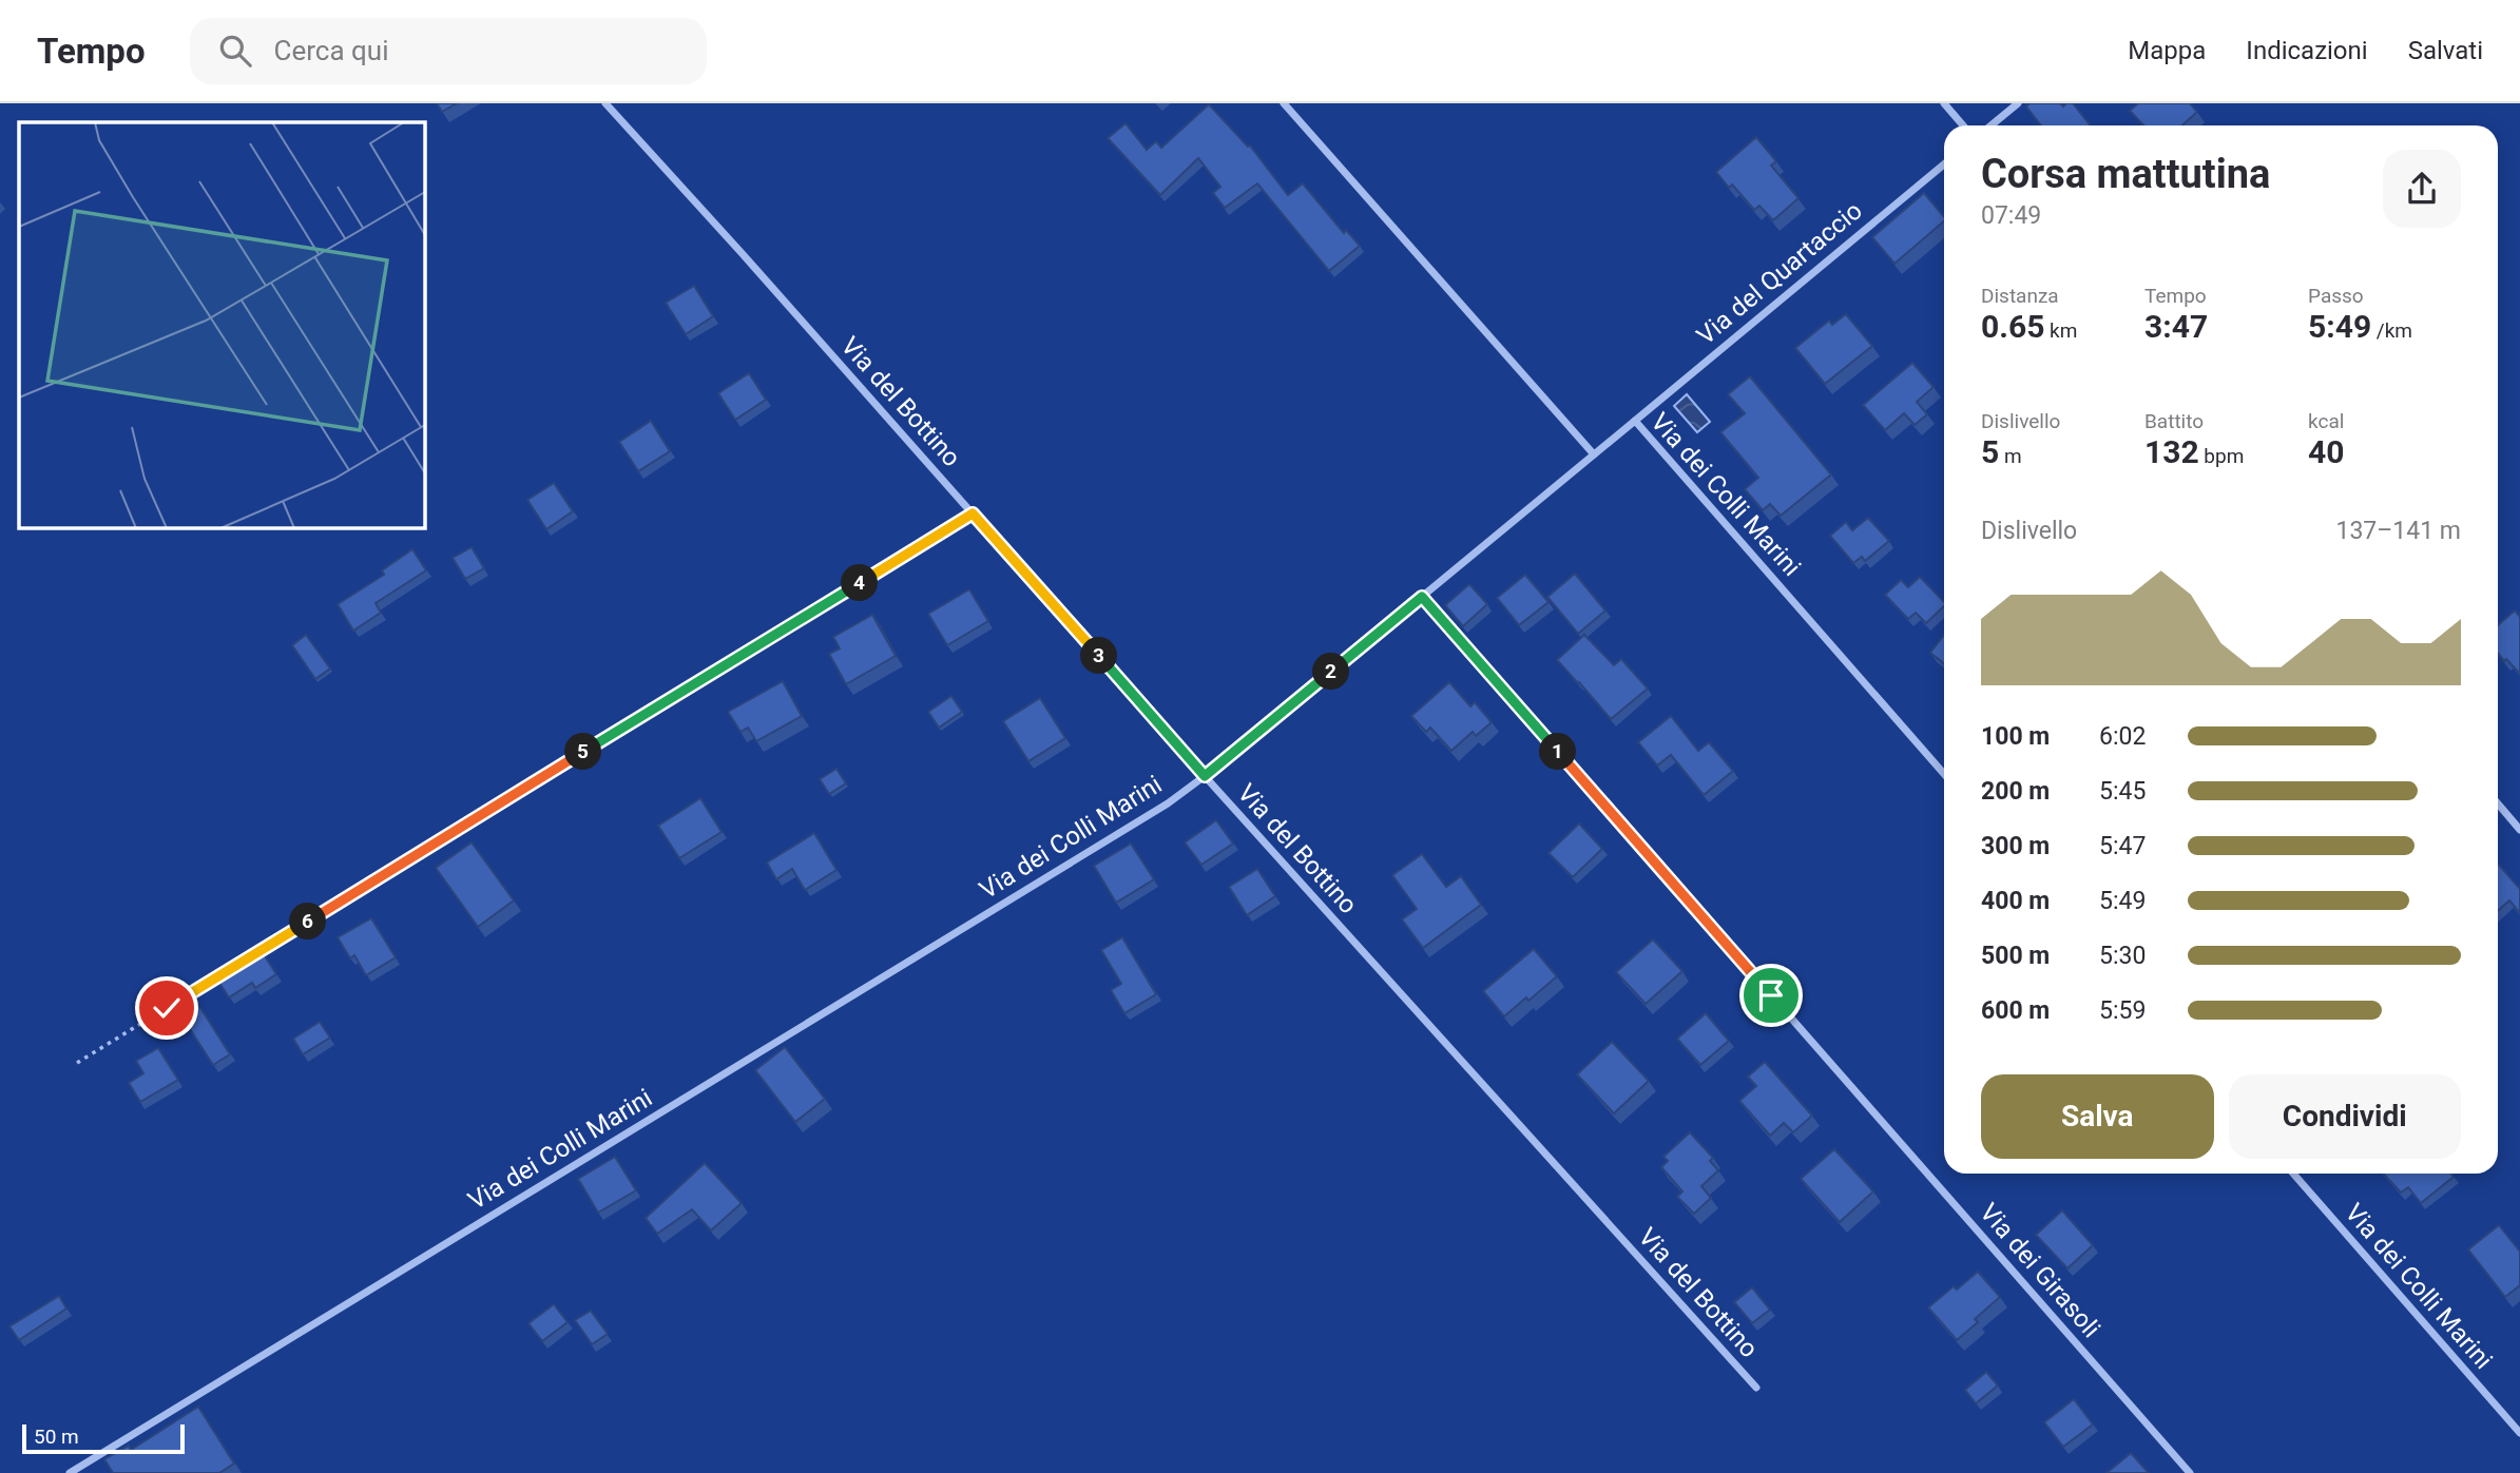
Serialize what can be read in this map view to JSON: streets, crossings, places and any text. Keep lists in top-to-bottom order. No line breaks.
{"streets":{"street":["Via del Quartaccio","Via del Bottino","Via dei Colli Marini","Via dei Girasoli"]},"crossings":[["Via del Quartaccio","Via dei Colli Marini"],["Via del Bottino","Via dei Colli Marini"],["Via dei Colli Marini","Via dei Girasoli"]],"scale_bar":"50 m","page":{"header":"Tempo","search":"Cerca qui","nav":["Mappa","Indicazioni","Salvati"],"heading":["Corsa mattutina","07:49"],"stats":[["Distanza","0.65 km"],["Tempo","3:47"],["Passo","5:49 /km"],["Dislivello","5 m"],["Battito","132 bpm"],["kcal","40"]],"chart":["Dislivello","137–141 m"],"pins":["4","3","2","1","5","6"],"list":[{"name":"100 m","note":"6:02"},{"name":"200 m","note":"5:45"},{"name":"300 m","note":"5:47"},{"name":"400 m","note":"5:49"},{"name":"500 m","note":"5:30"},{"name":"600 m","note":"5:59"}],"buttons":["Salva","Condividi"],"scale":"50 m"}}
